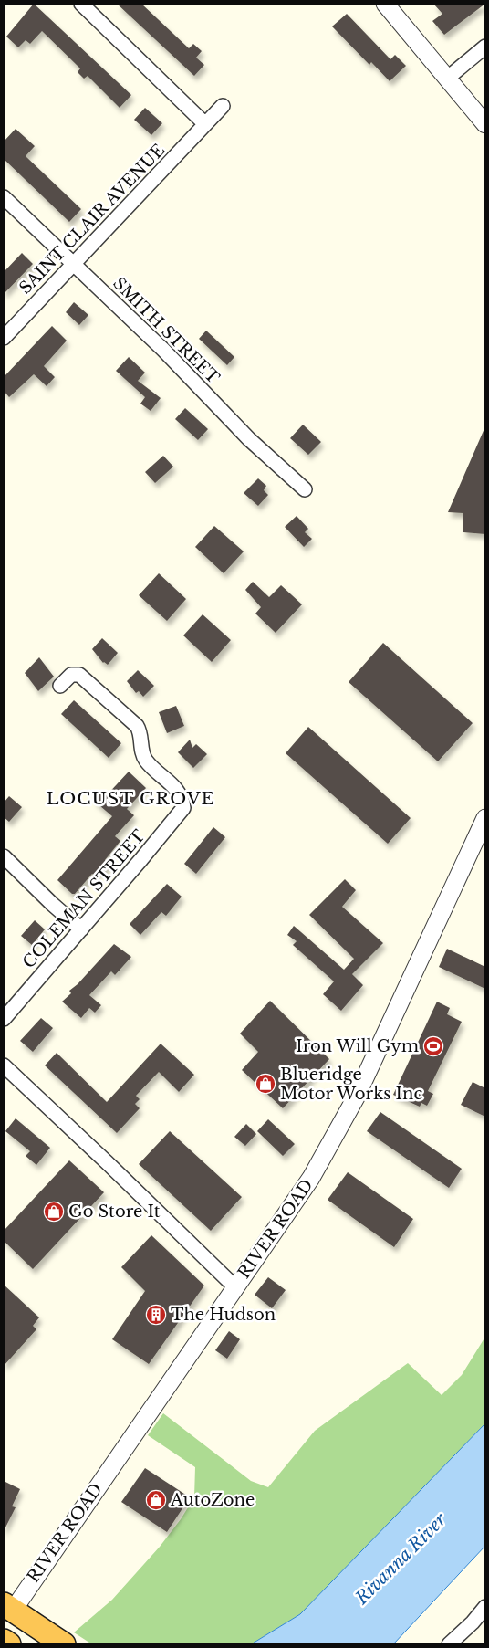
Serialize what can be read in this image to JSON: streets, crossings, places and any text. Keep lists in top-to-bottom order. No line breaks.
{"streets":{"street":["SAINT CLAIR AVENUE","SMITH STREET","COLEMAN STREET","RIVER ROAD"]},"crossings":[["SAINT CLAIR AVENUE","SMITH STREET"]],"districts":["LOCUST GROVE"],"water":["Rivanna River"],"places":{"sports":["Iron Will Gym"],"shop":["Blueridge Motor Works Inc","Go Store It","AutoZone"],"building":["The Hudson"]}}
